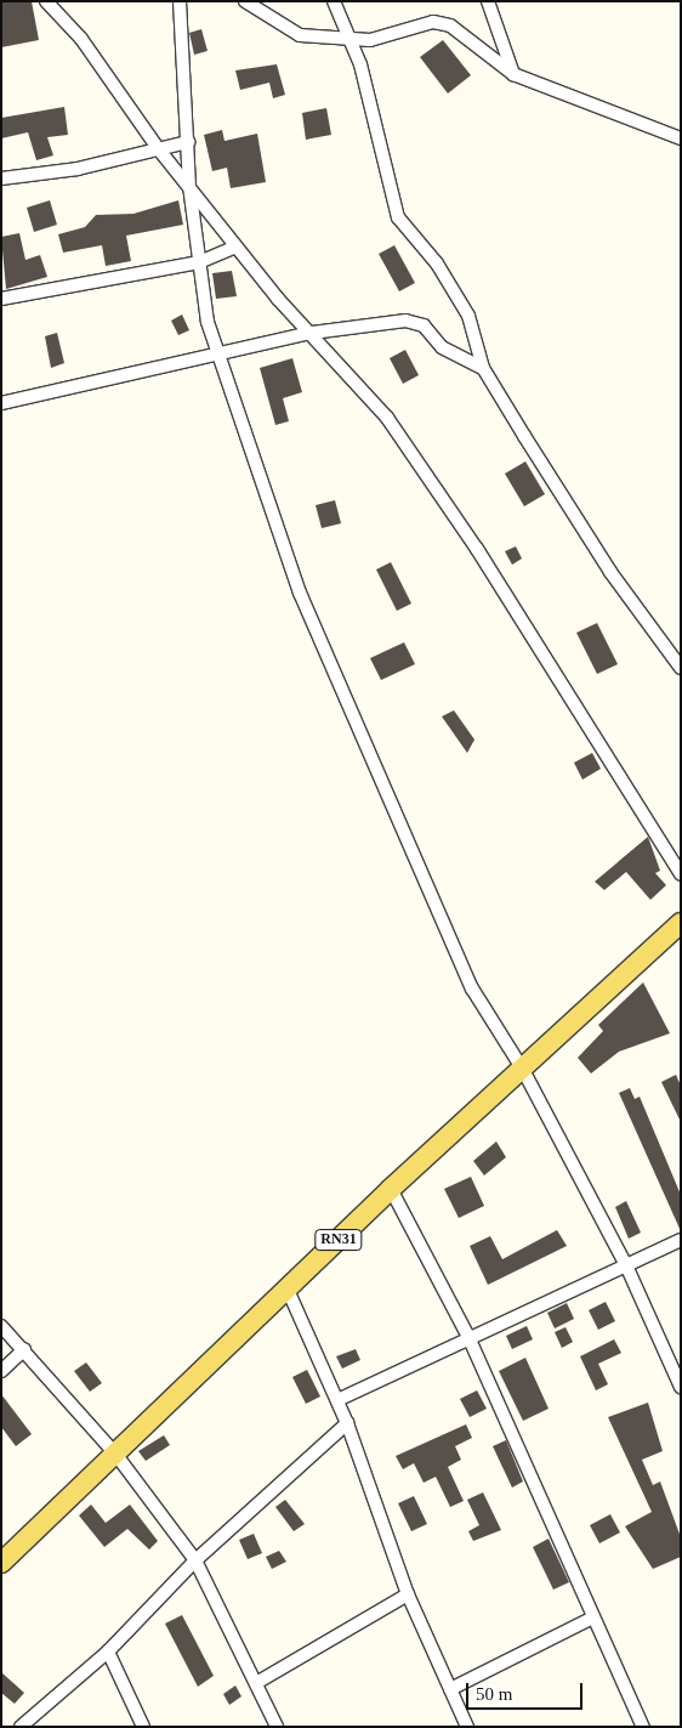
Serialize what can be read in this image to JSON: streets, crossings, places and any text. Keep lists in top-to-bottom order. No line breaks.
{"streets":{"main road":["RN31"]},"scale_bar":"50 m"}
